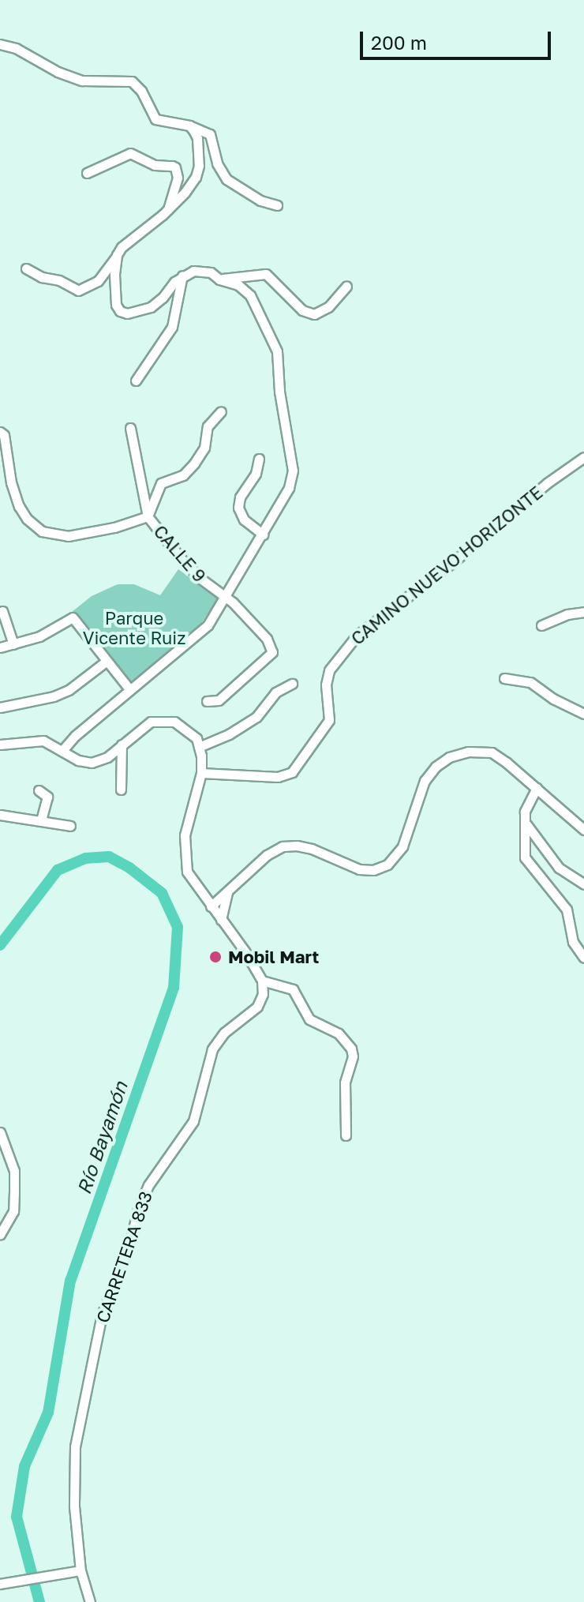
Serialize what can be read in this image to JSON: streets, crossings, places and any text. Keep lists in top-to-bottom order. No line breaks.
{"streets":{"street":["CALLE 9","CAMINO NUEVO HORIZONTE","CARRETERA 833"]},"water":["Río Bayamón"],"parks":["Parque Vicente Ruiz"],"places":["Mobil Mart"],"scale_bar":"200 m"}
